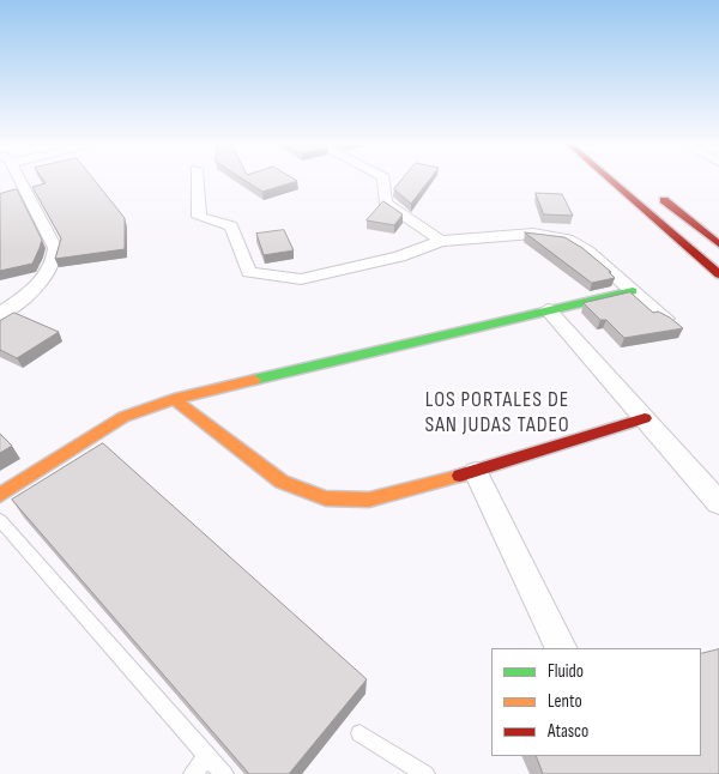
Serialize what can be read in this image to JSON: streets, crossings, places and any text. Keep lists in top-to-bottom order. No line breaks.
{"districts":["LOS PORTALES DE SAN JUDAS TADEO"],"legend":["Fluido","Lento","Atasco"]}
